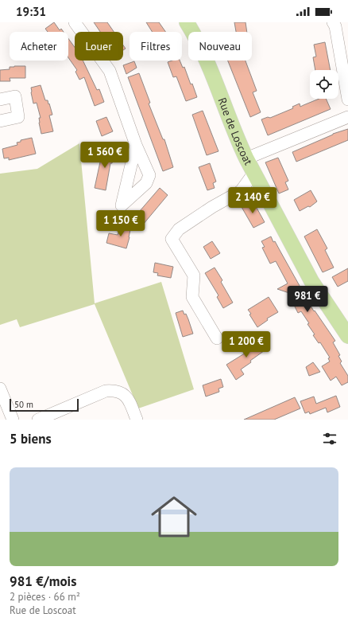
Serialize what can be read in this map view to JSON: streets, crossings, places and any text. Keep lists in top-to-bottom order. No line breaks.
{"streets":{"main road":["Rue de Loscoat"]},"scale_bar":"50 m","page":{"status":"19:31","chip":["Acheter","Louer","Filtres","Nouveau"],"price":["1 560 €","2 140 €","1 150 €","981 €","1 200 €"],"scale":"50 m","heading":"5 biens","list":[{"name":"981 €/mois","note":"2 pièces · 66 m² · Rue de Loscoat"}]}}
